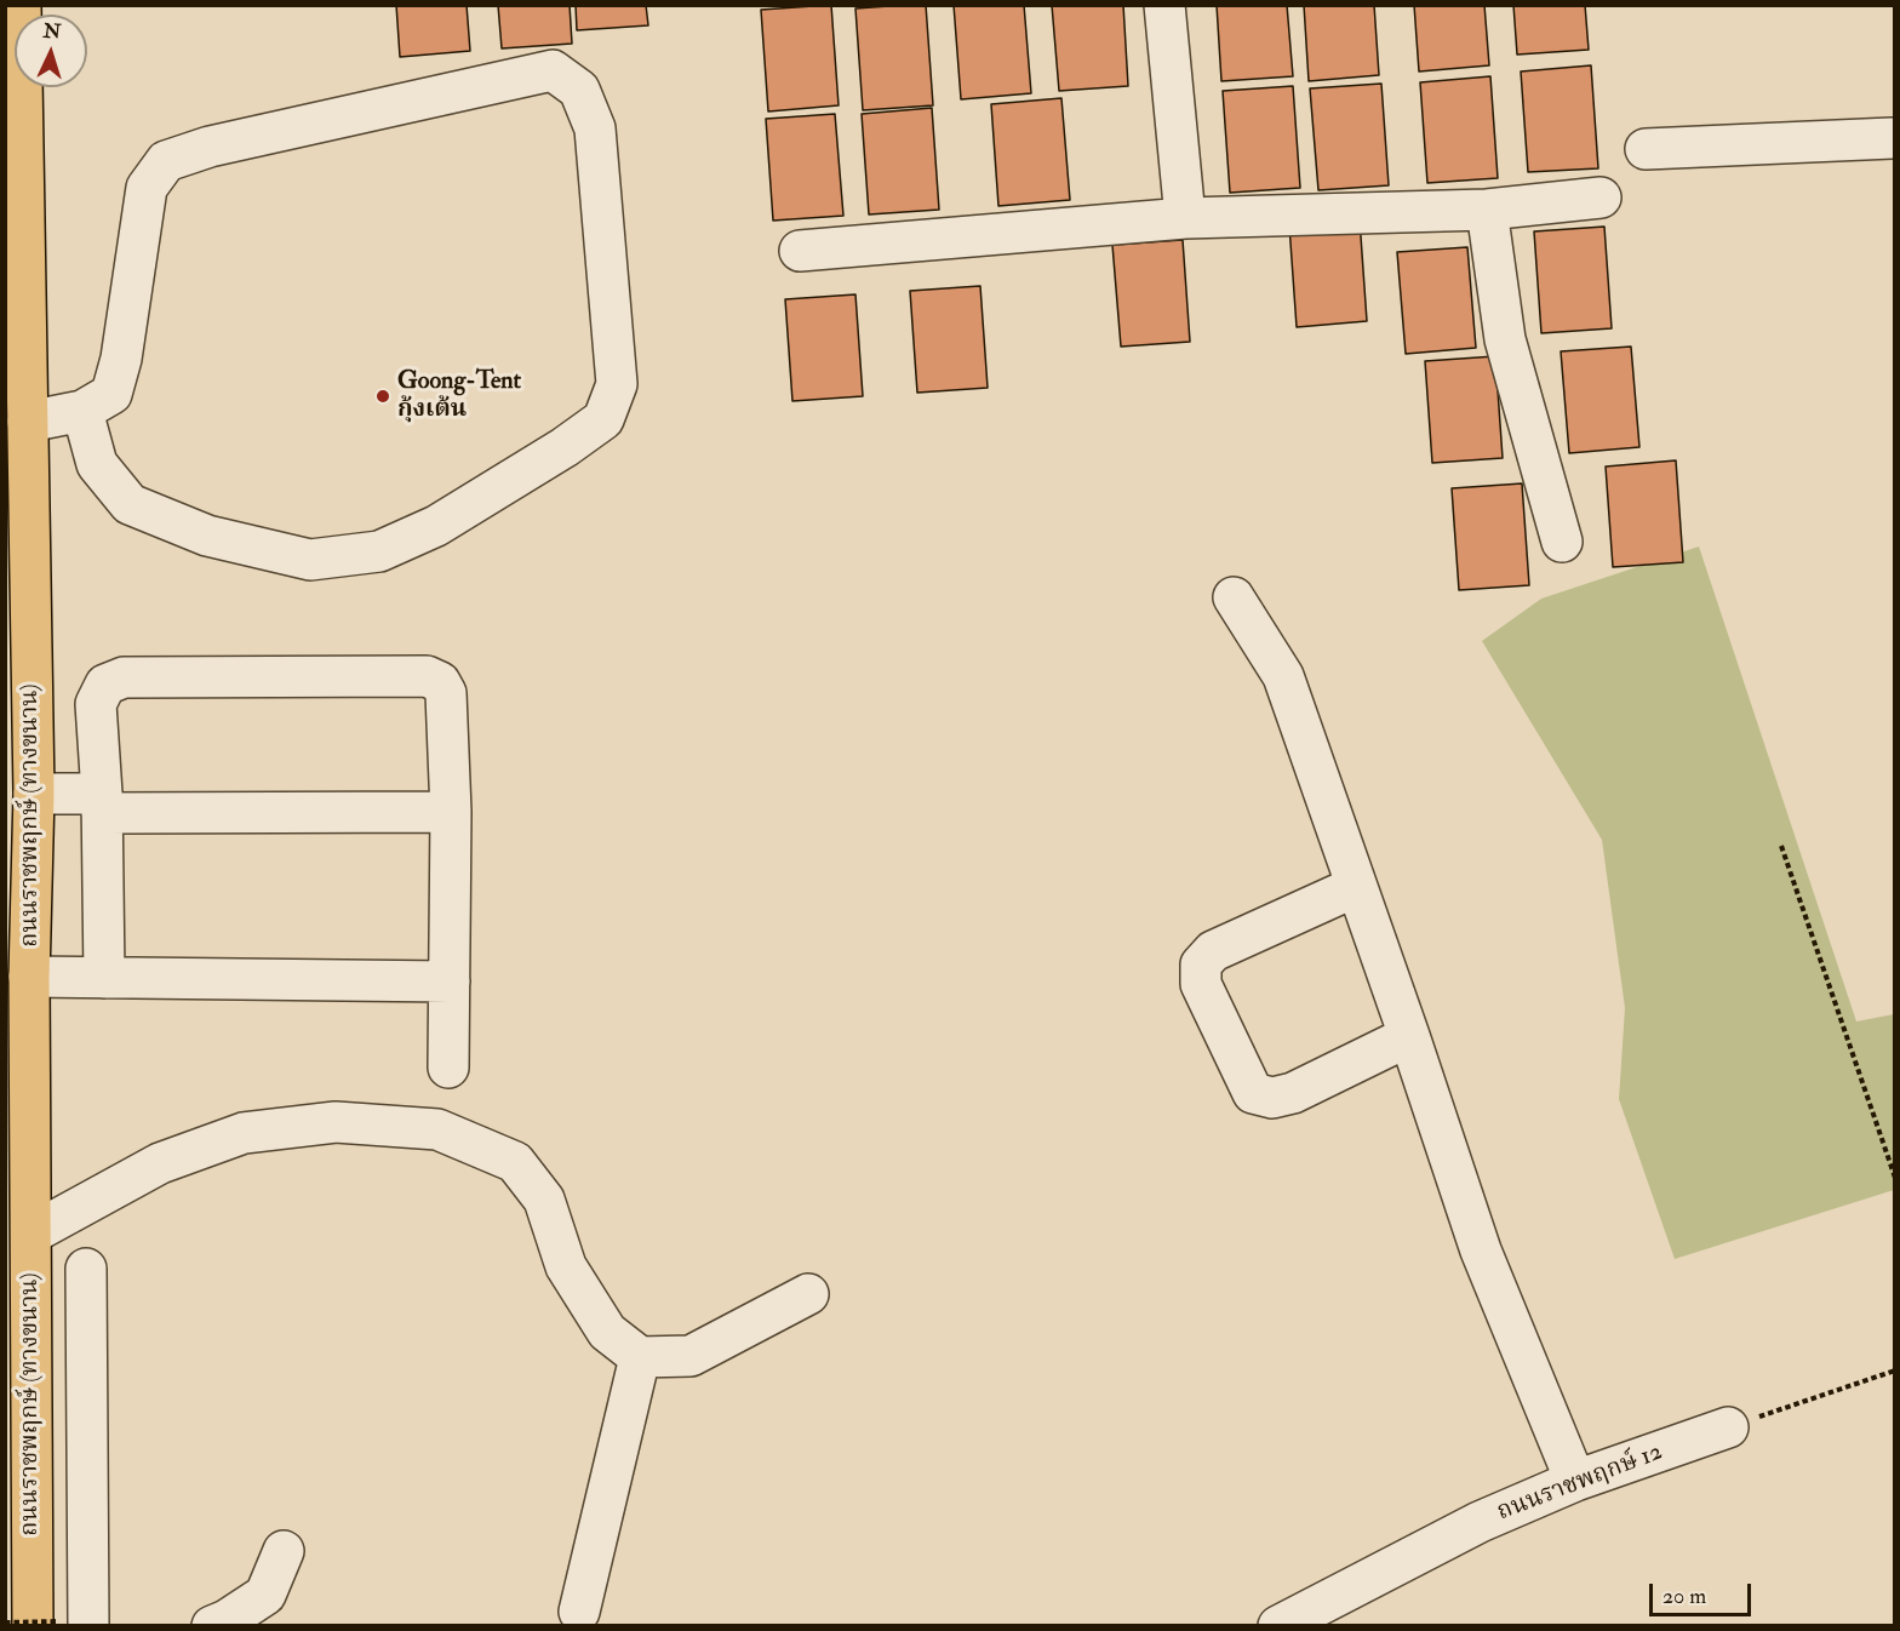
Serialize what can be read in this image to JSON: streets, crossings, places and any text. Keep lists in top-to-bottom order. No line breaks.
{"streets":{"main road":["ถนนราชพฤกษ์ (ทางขนาน)"],"street":["ถนนราชพฤกษ์ 12"]},"places":["Goong-Tent กุ้งเต้น"],"scale_bar":"20 m","north":"top"}
